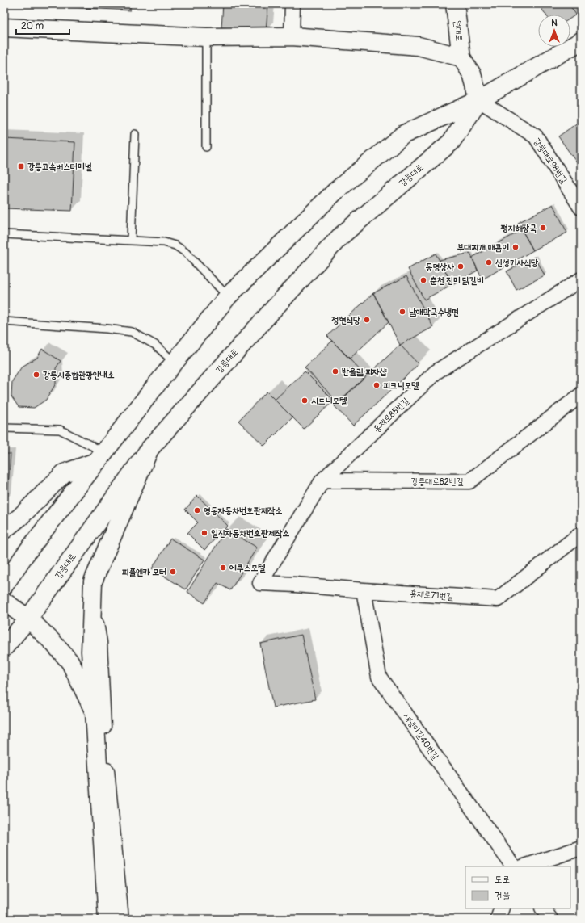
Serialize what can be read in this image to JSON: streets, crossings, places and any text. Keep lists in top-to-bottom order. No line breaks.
{"streets":{"street":["원대로","강릉대로98번길","강릉대로","홍제로85번길","강릉대로82번길","홍제로71번길","새냉이길40번길"]},"crossings":[["강릉대로98번길","강릉대로"],["홍제로85번길","강릉대로82번길"],["홍제로85번길","홍제로71번길"],["홍제로71번길","새냉이길40번길"]],"places":{"transit":["강릉고속버스터미널"],"other":["평지해장국","부대찌개 매콤이","신성기사식당","동명상사","춘천 진미 닭갈비","남애막국수냉면","정현식당","반올림 피자샵","강릉시종합관광안내소","피크닉모텔","시드니모텔","영동자동차번호판제작소","일진자동차번호판제작소","에쿠스모텔","피플엔카 모터"]},"legend":["도로","건물"],"scale_bar":"20 m","north":"top"}
